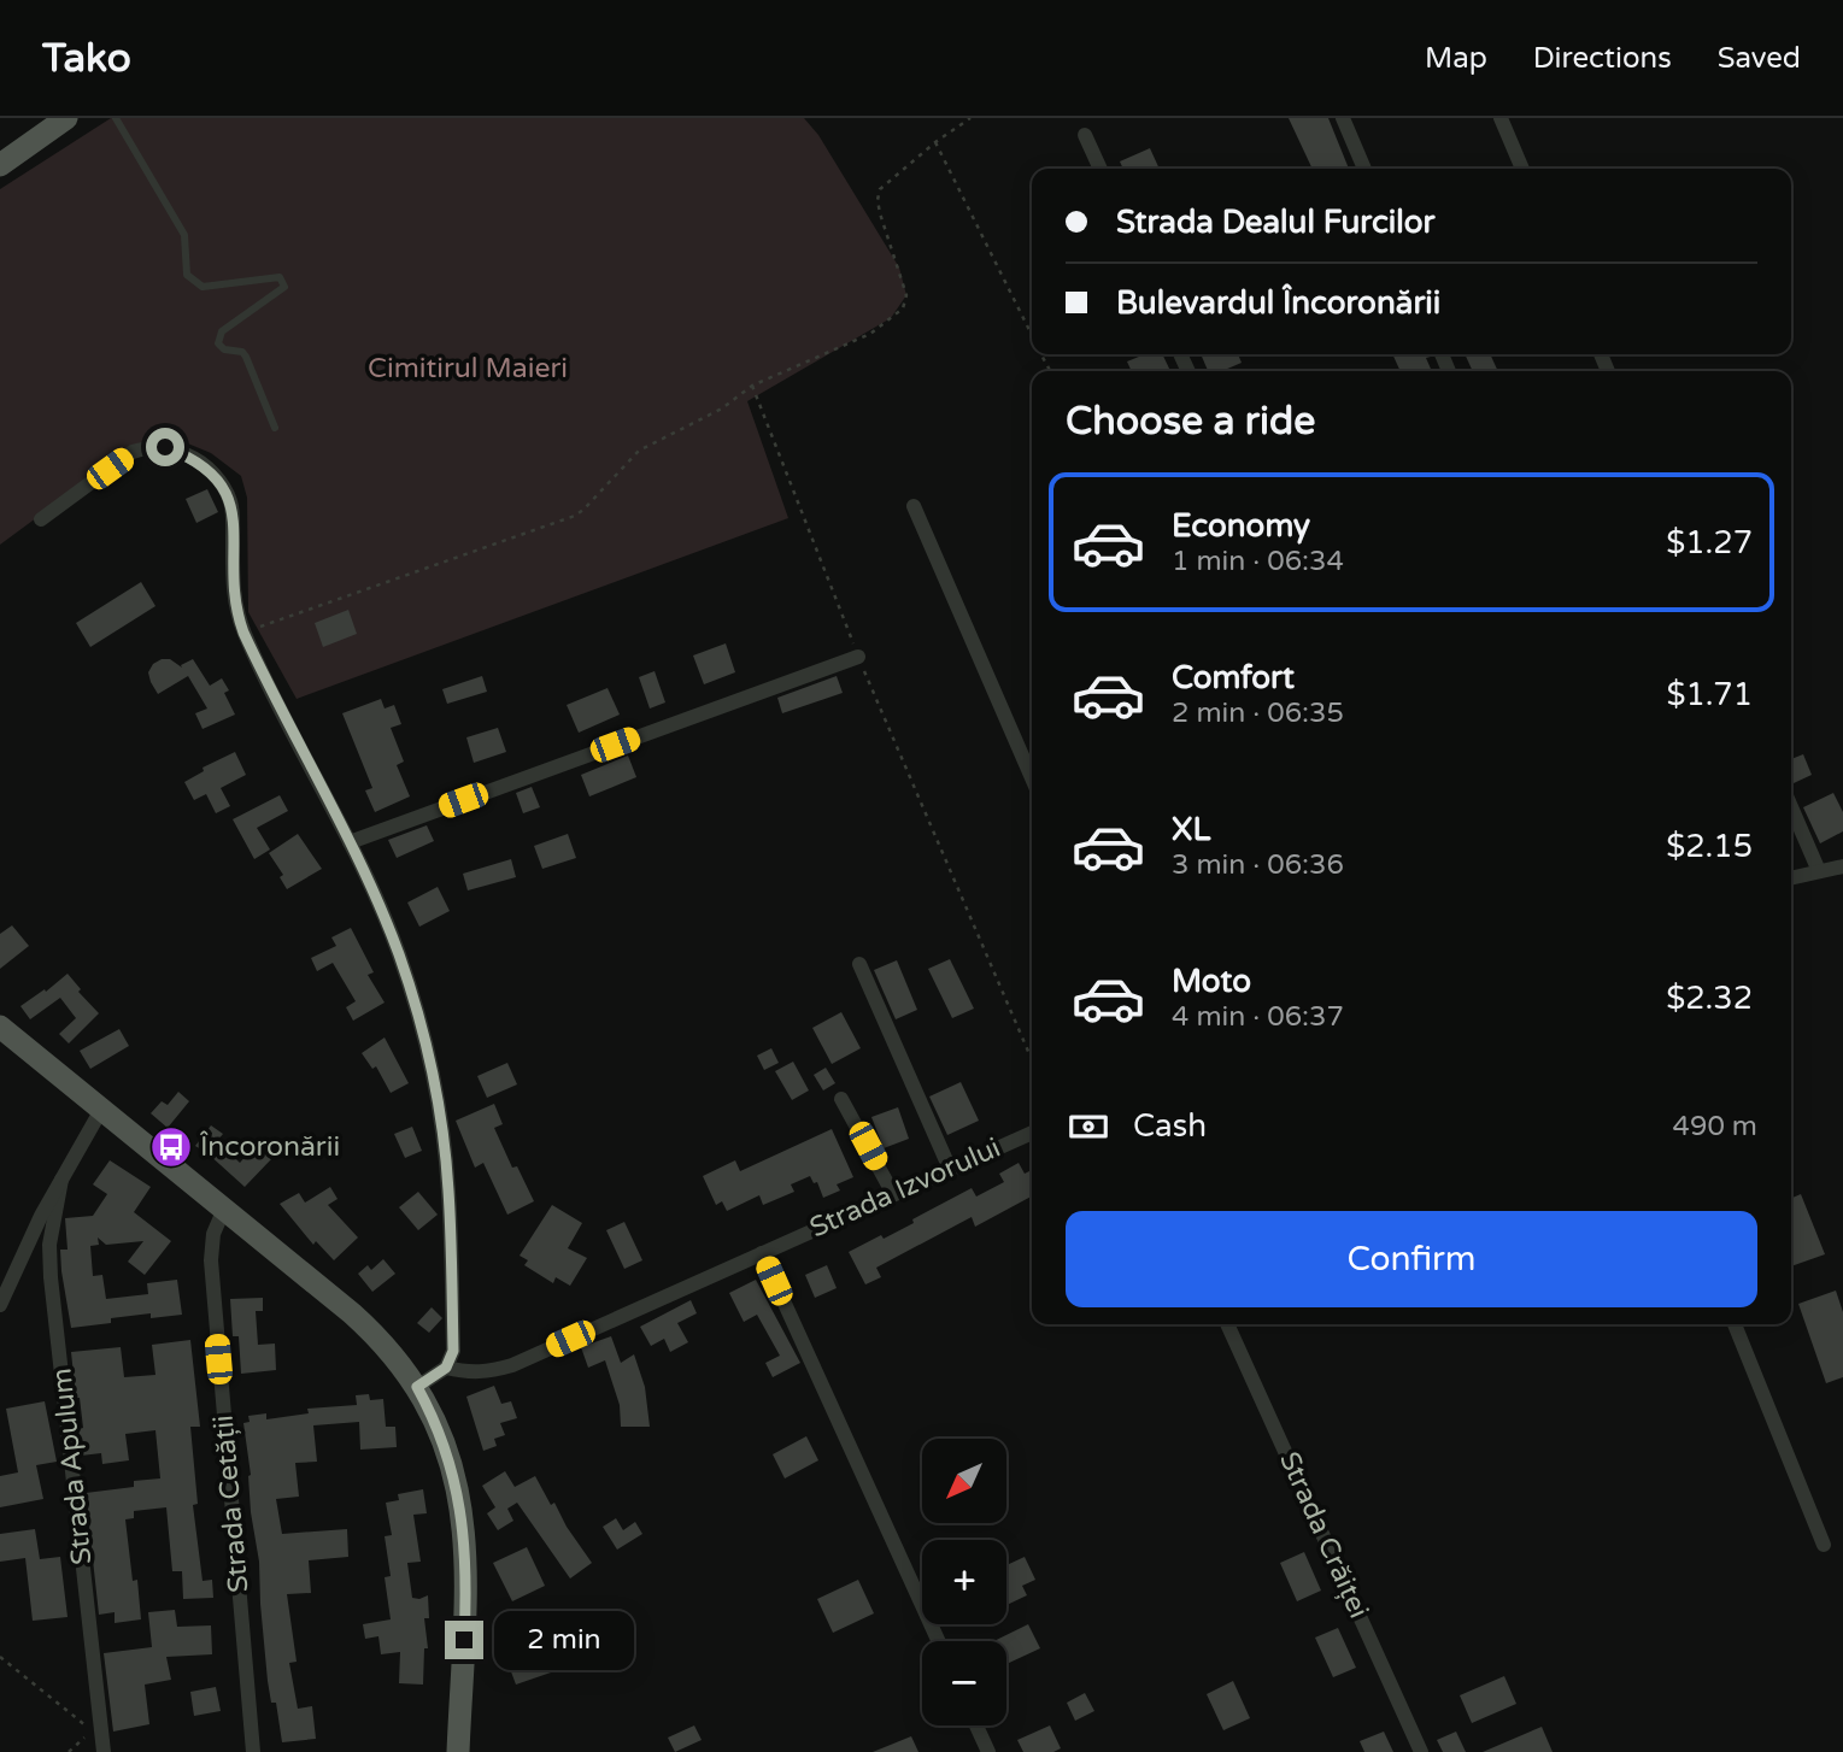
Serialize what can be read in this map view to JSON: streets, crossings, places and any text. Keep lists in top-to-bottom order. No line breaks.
{"streets":{"street":["Strada Izvorului","Strada Apulum","Strada Cetății","Strada Crăiței"]},"parks":["Cimitirul Maieri"],"places":{"bus stop":["Încoronării"]},"north":"bottom left","page":{"header":"Tako","nav":["Map","Directions","Saved"],"banner":["Strada Dealul Furcilor","Bulevardul Încoronării"],"heading":"Choose a ride","list":[{"name":"Economy","note":"1 min · 06:34","value":"$1.27"},{"name":"Comfort","note":"2 min · 06:35","value":"$1.71"},{"name":"XL","note":"3 min · 06:36","value":"$2.15"},{"name":"Moto","note":"4 min · 06:37","value":"$2.32"}],"pay":["Cash","490 m"],"buttons":"Confirm","map_buttons":["+","−"],"bubble":"2 min"}}
